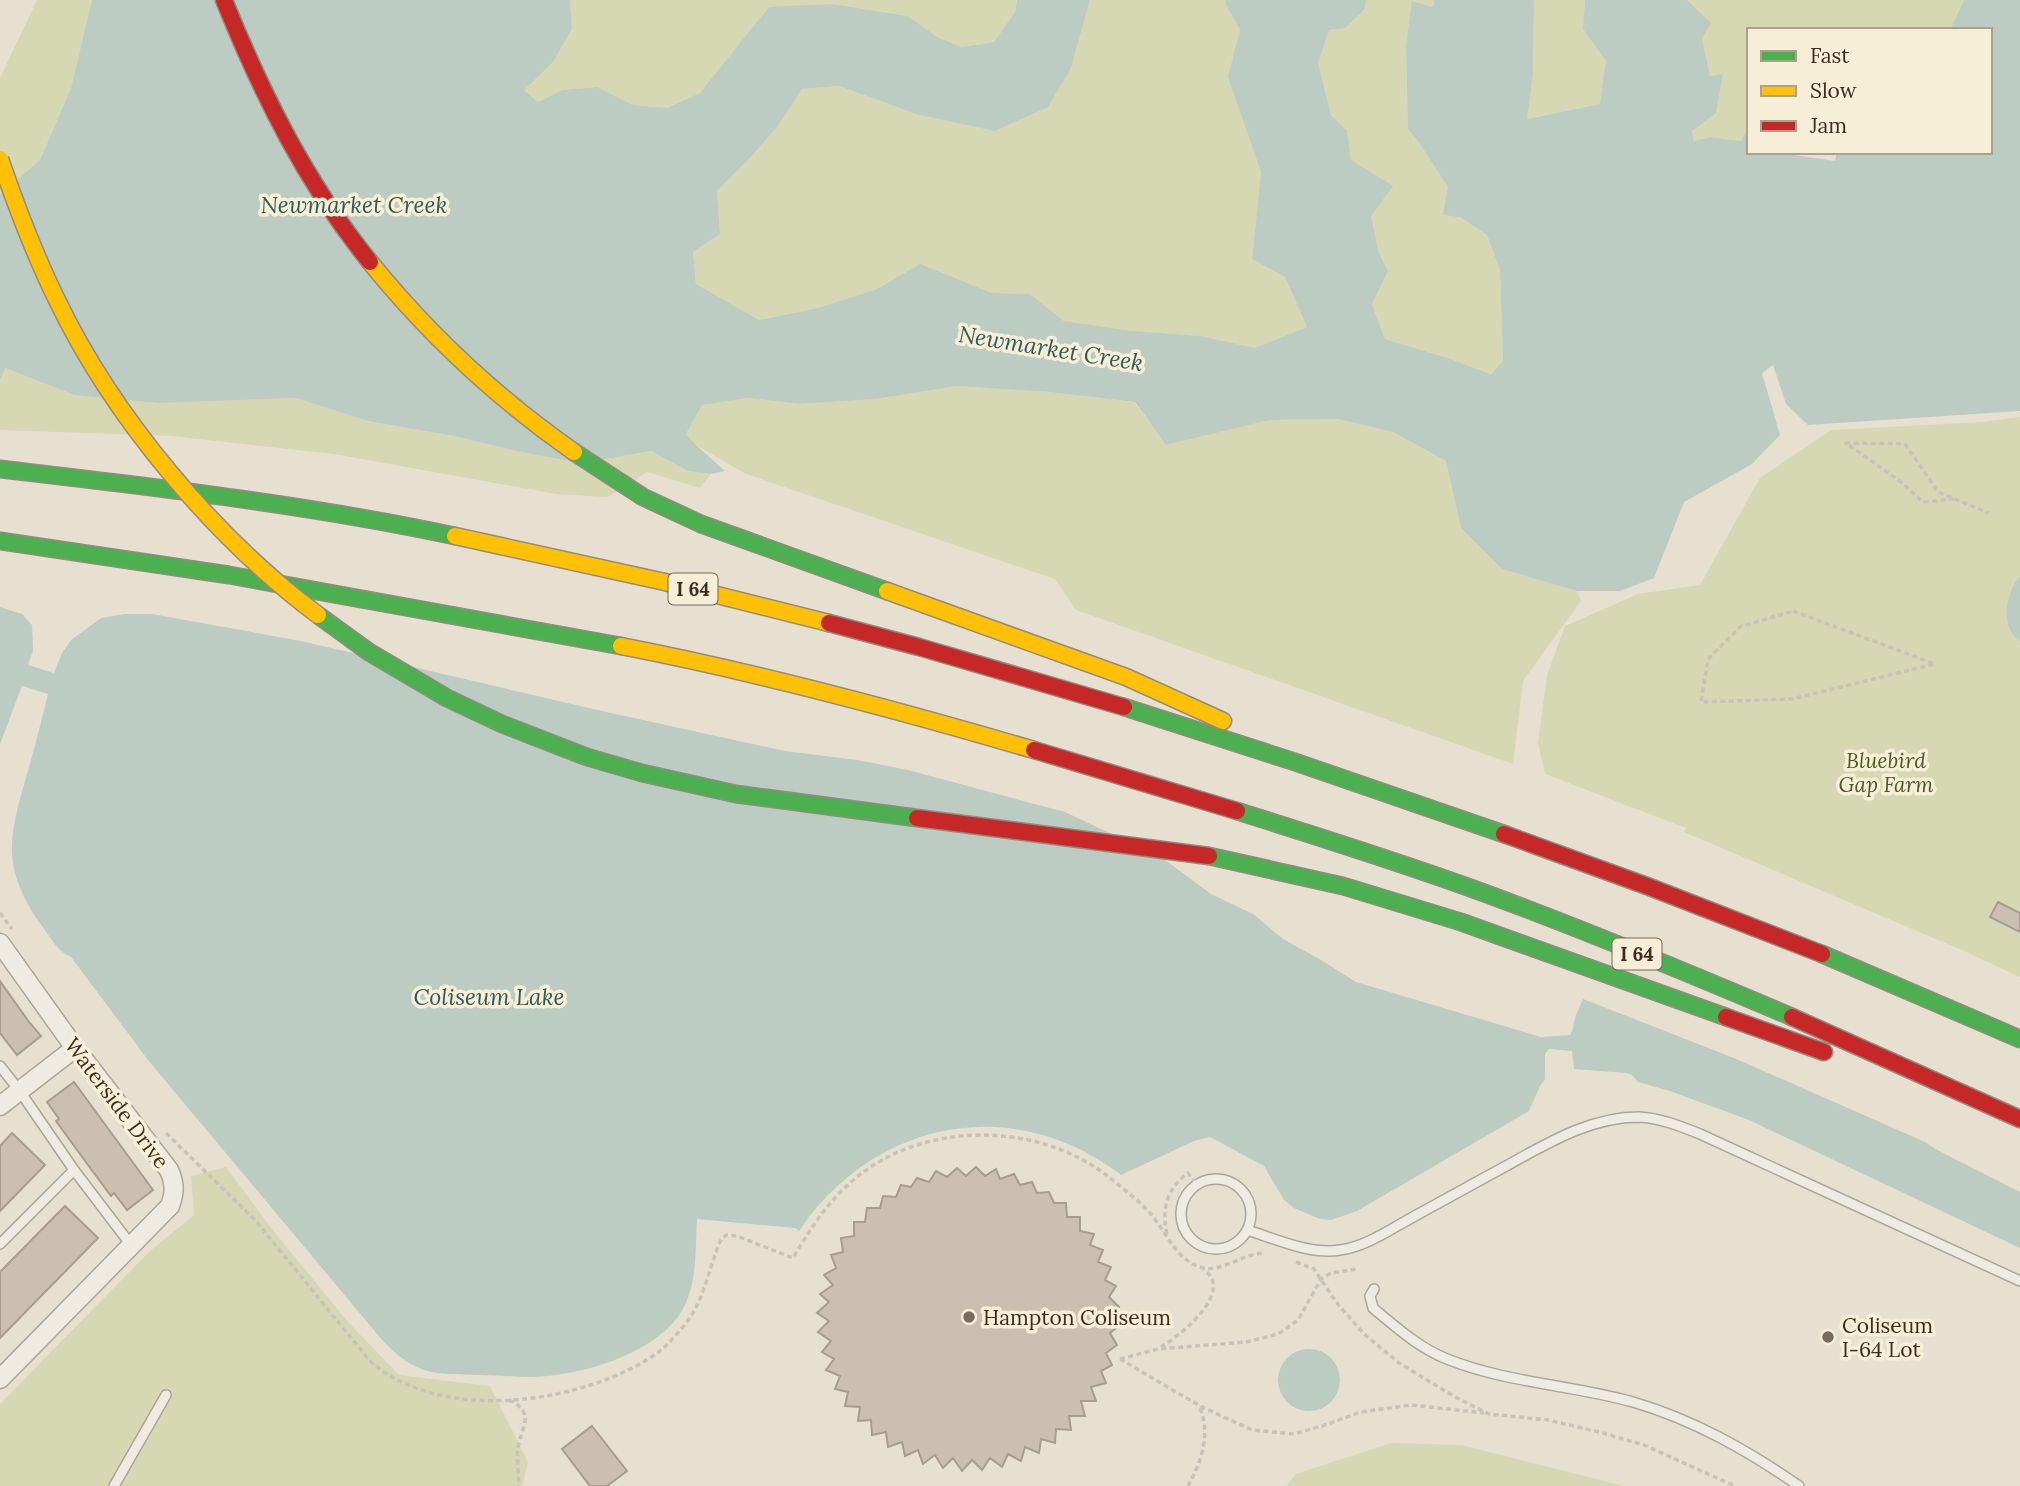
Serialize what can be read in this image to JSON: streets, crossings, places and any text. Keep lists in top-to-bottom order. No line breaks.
{"streets":{"highway":["I 64"],"street":["Waterside Drive"]},"water":["Newmarket Creek","Coliseum Lake"],"parks":["Bluebird Gap Farm"],"places":["Hampton Coliseum","Coliseum I-64 Lot"],"legend":["Fast","Slow","Jam"]}
